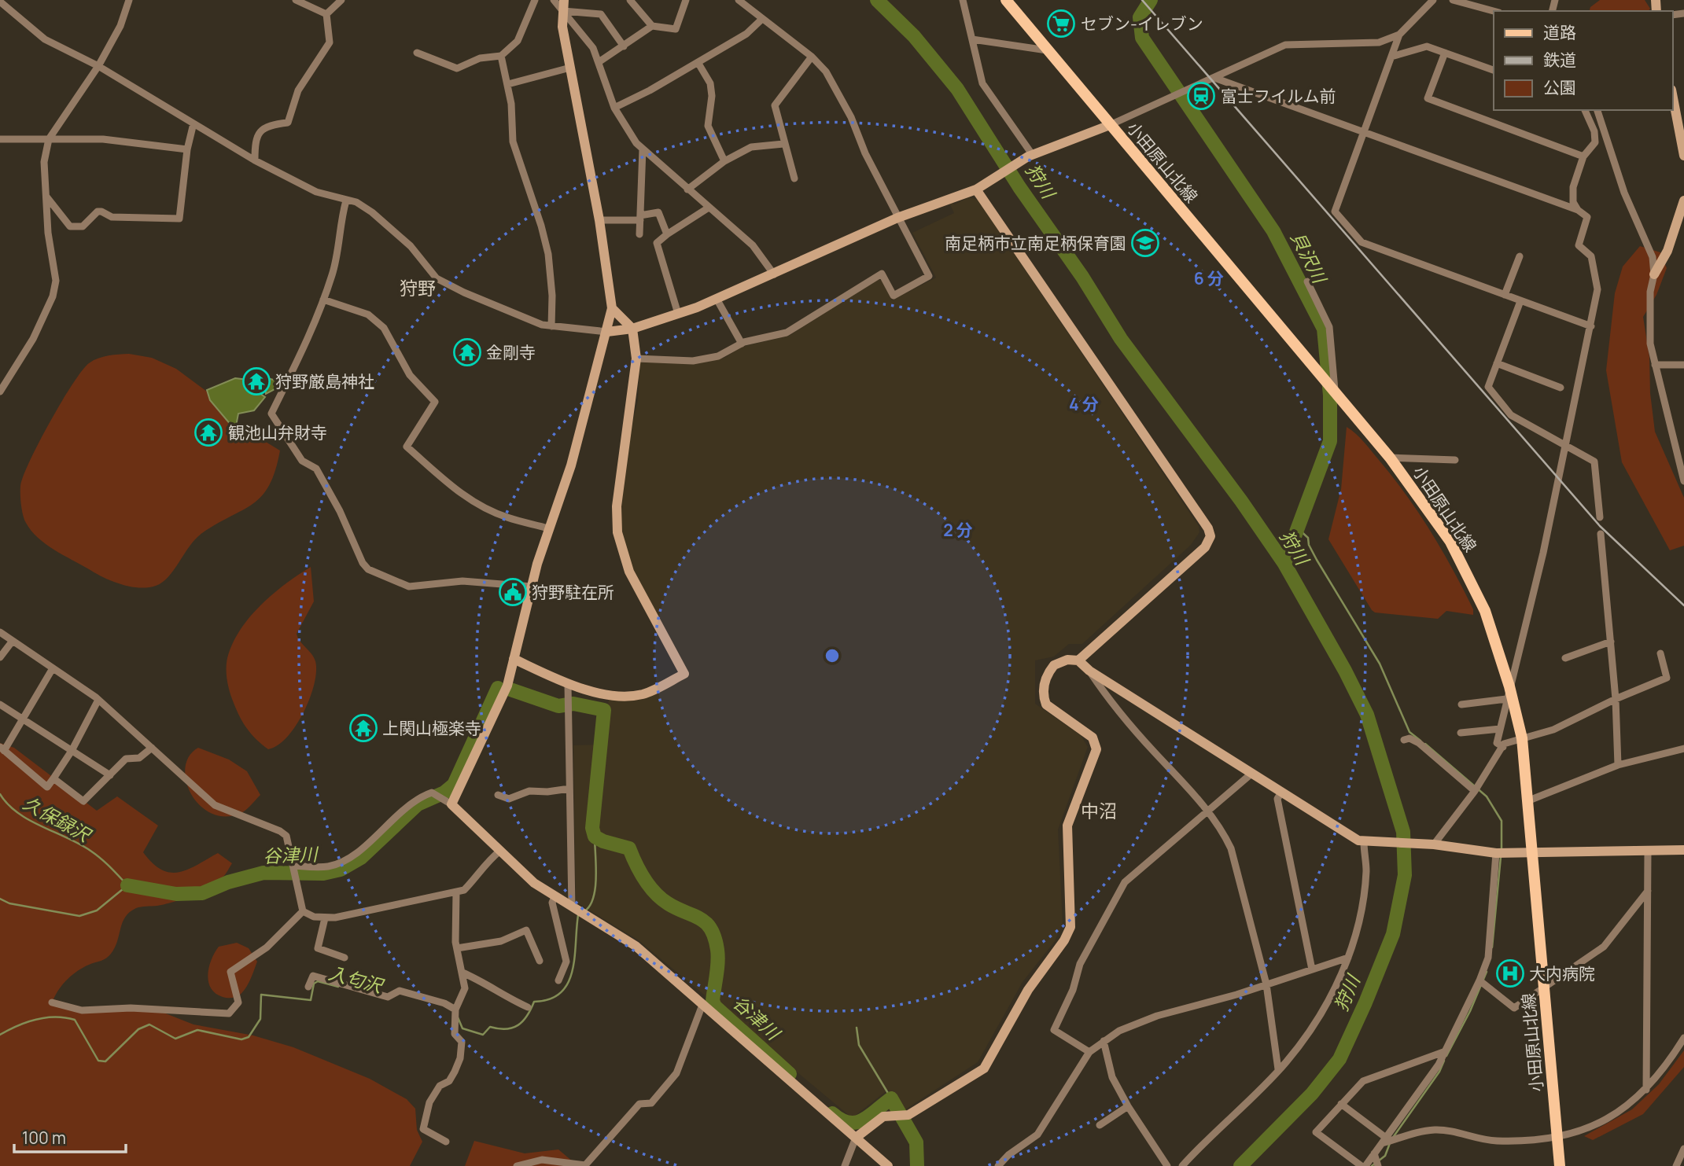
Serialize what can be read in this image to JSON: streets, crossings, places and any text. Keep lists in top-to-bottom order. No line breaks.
{"streets":{"main road":["小田原山北線"]},"districts":["狩野","中沼"],"water":["狩川","貝沢川","久保録沢","谷津川","入匂沢"],"places":{"supermarket":["セブン-イレブン"],"station":["富士フイルム前"],"school or university":["南足柄市立南足柄保育園"],"temple":["金剛寺","狩野厳島神社","観池山弁財寺","上関山極楽寺"],"public building":["狩野駐在所"],"hospital":["大内病院"]},"legend":["道路","鉄道","公園"],"scale_bar":"100 m","rings":["6 分","4 分","2 分"]}
